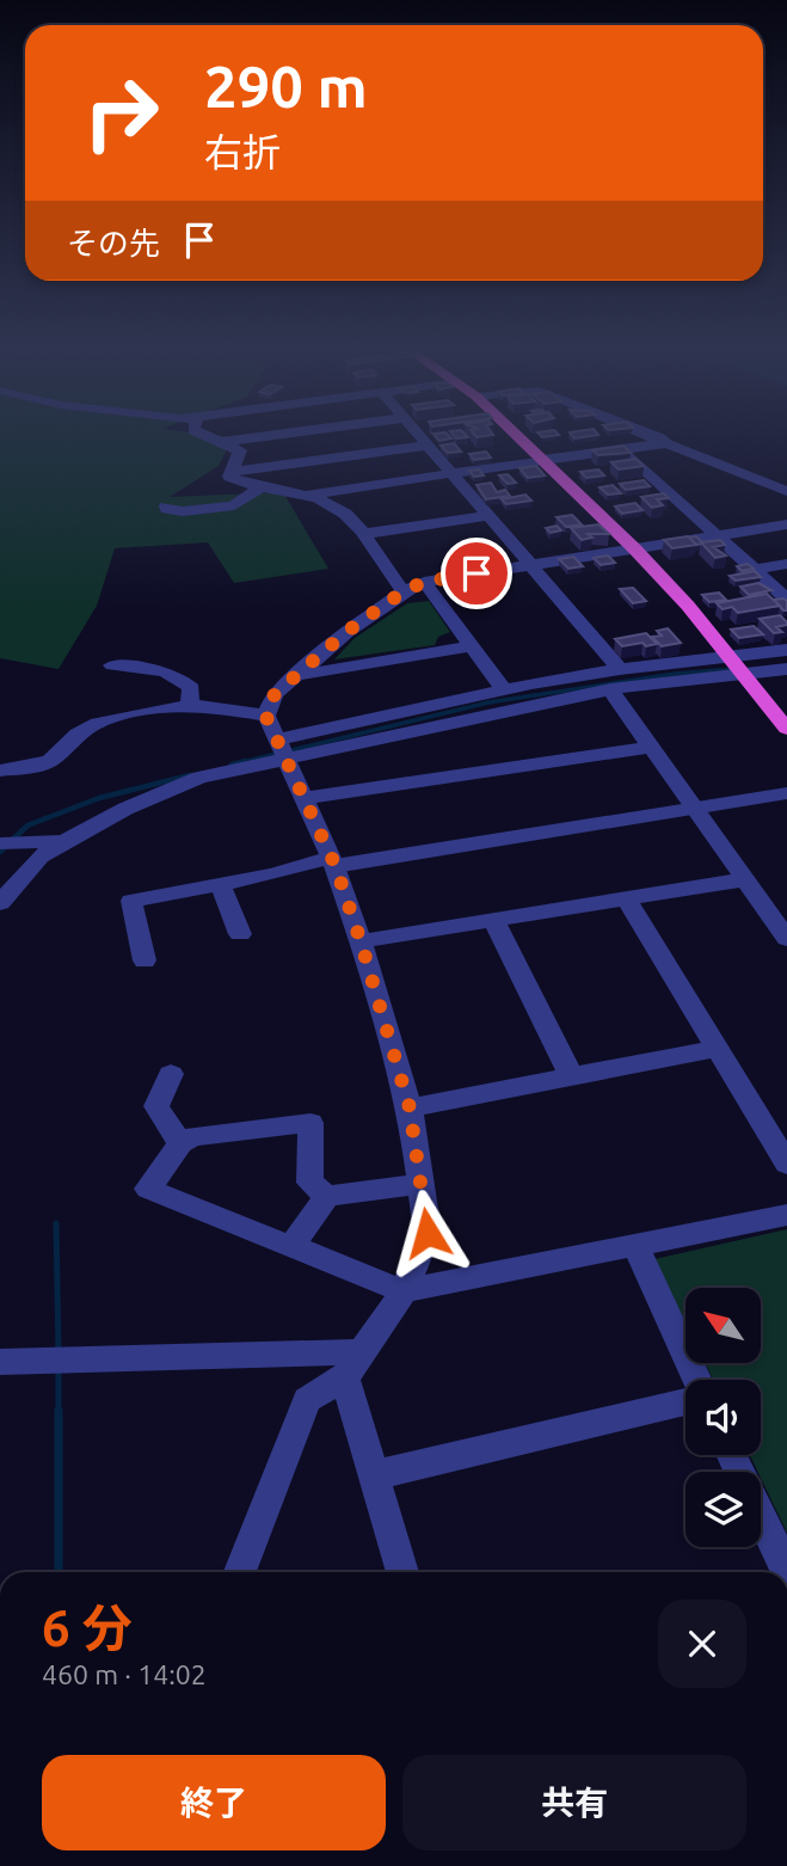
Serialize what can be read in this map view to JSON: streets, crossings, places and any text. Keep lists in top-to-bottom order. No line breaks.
{"north":"top left","page":{"turn":["290 m","右折"],"then":"その先","heading":["6 分","460 m · 14:02"],"buttons":["終了","共有"]}}
